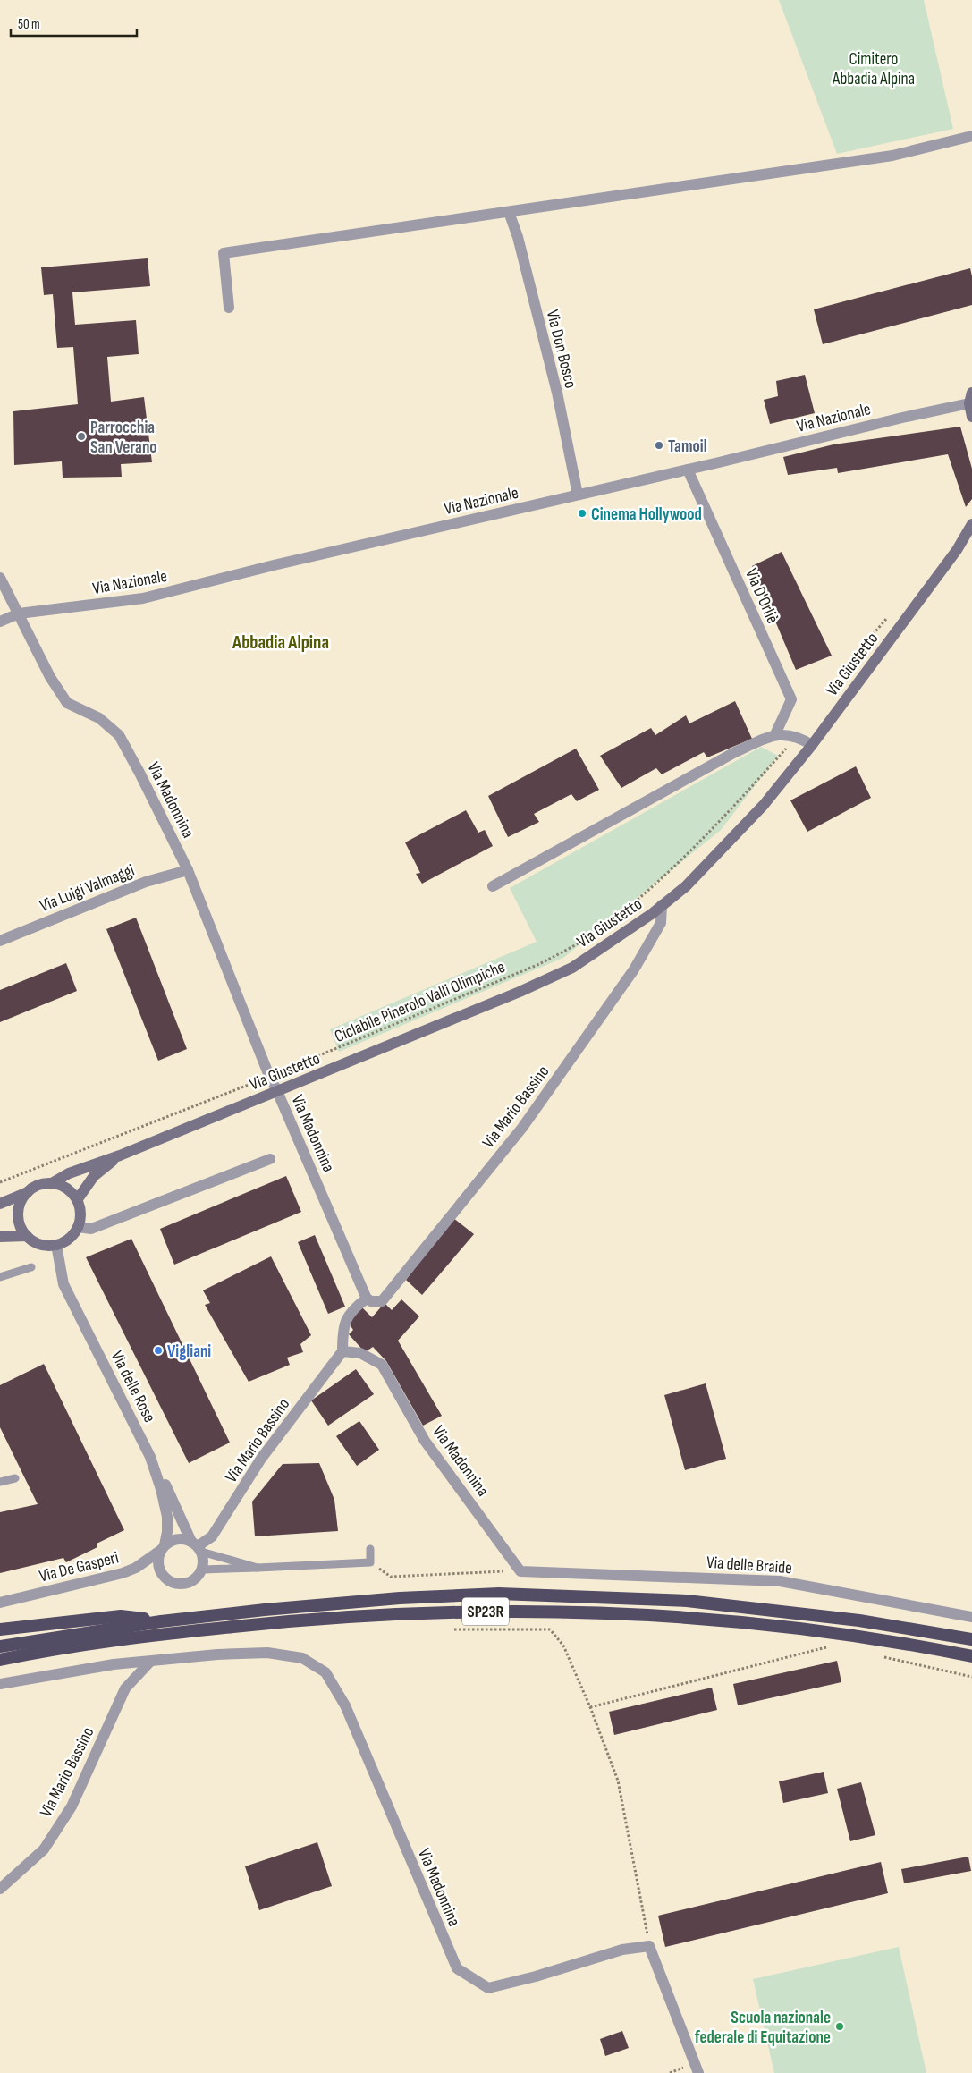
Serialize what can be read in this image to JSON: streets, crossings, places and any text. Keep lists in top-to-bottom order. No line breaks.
{"streets":{"highway":["SP23R"],"main road":["Via Nazionale","Via Giustetto"],"street":["Via Don Bosco","Via D'Orliè","Via Madonnina","Via Luigi Valmaggi","Via Mario Bassino","Via delle Rose","Via delle Braide","Via De Gasperi"],"path":["Ciclabile Pinerolo Valli Olimpiche"]},"crossings":[["Via Don Bosco","Via Nazionale"],["Via Nazionale","Via D'Orliè"],["Via Nazionale","Via Madonnina"],["Via Giustetto","Via Madonnina"],["Via Giustetto","Via Mario Bassino"],["Via Giustetto","Via delle Rose"],["Via Madonnina","Via Luigi Valmaggi"],["Via Madonnina","Ciclabile Pinerolo Valli Olimpiche"],["Via Madonnina","Via Mario Bassino"],["Via Madonnina","Via delle Braide"],["Via Mario Bassino","Via delle Rose"],["Via Mario Bassino","Via De Gasperi"],["Via delle Rose","Via De Gasperi"]],"districts":["Abbadia Alpina"],"parks":["Cimitero Abbadia Alpina"],"places":["Parrocchia San Verano","Tamoil","Cinema Hollywood","Vigliani","Scuola nazionale federale di Equitazione"],"scale_bar":"50 m"}
